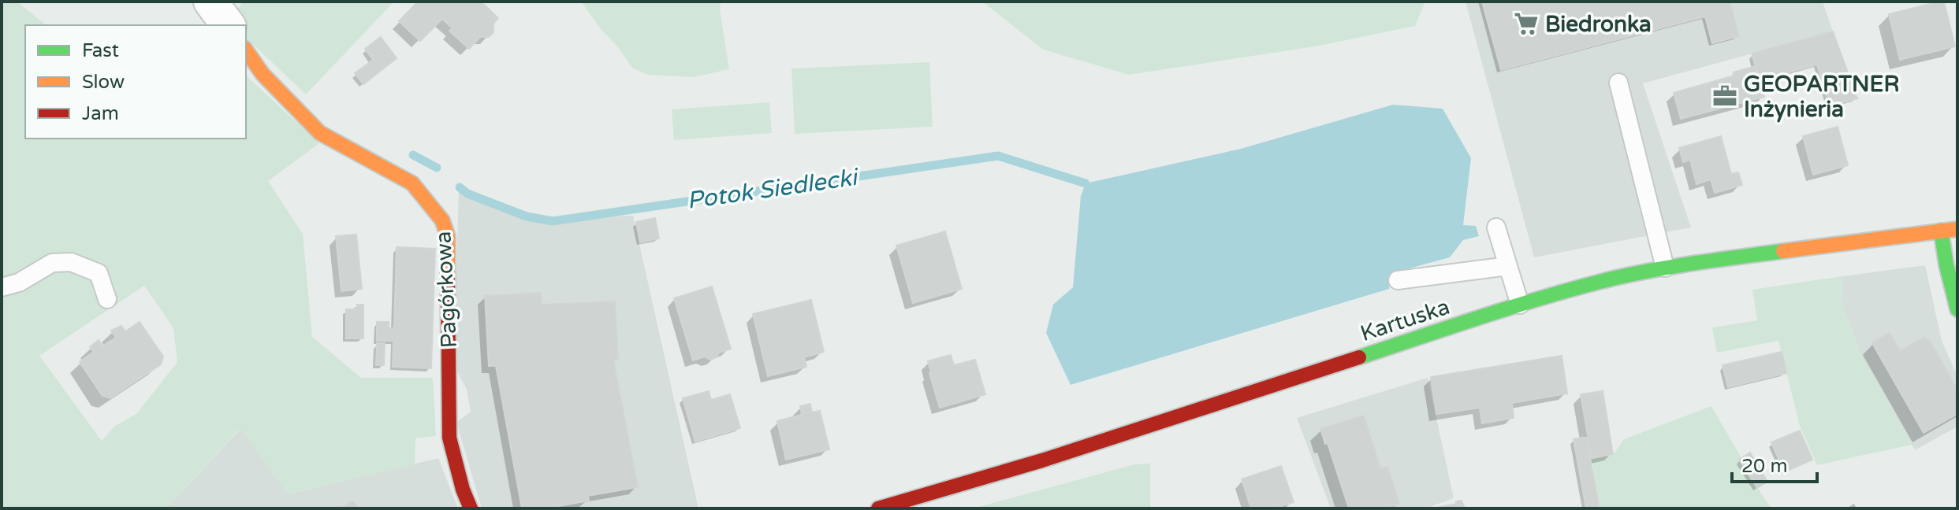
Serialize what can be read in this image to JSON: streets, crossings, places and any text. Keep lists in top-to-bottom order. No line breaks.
{"streets":{"street":["Pagórkowa","Kartuska"]},"water":["Potok Siedlecki"],"places":{"supermarket":["Biedronka"],"office":["GEOPARTNER Inżynieria"]},"legend":["Fast","Slow","Jam"],"scale_bar":"20 m"}
